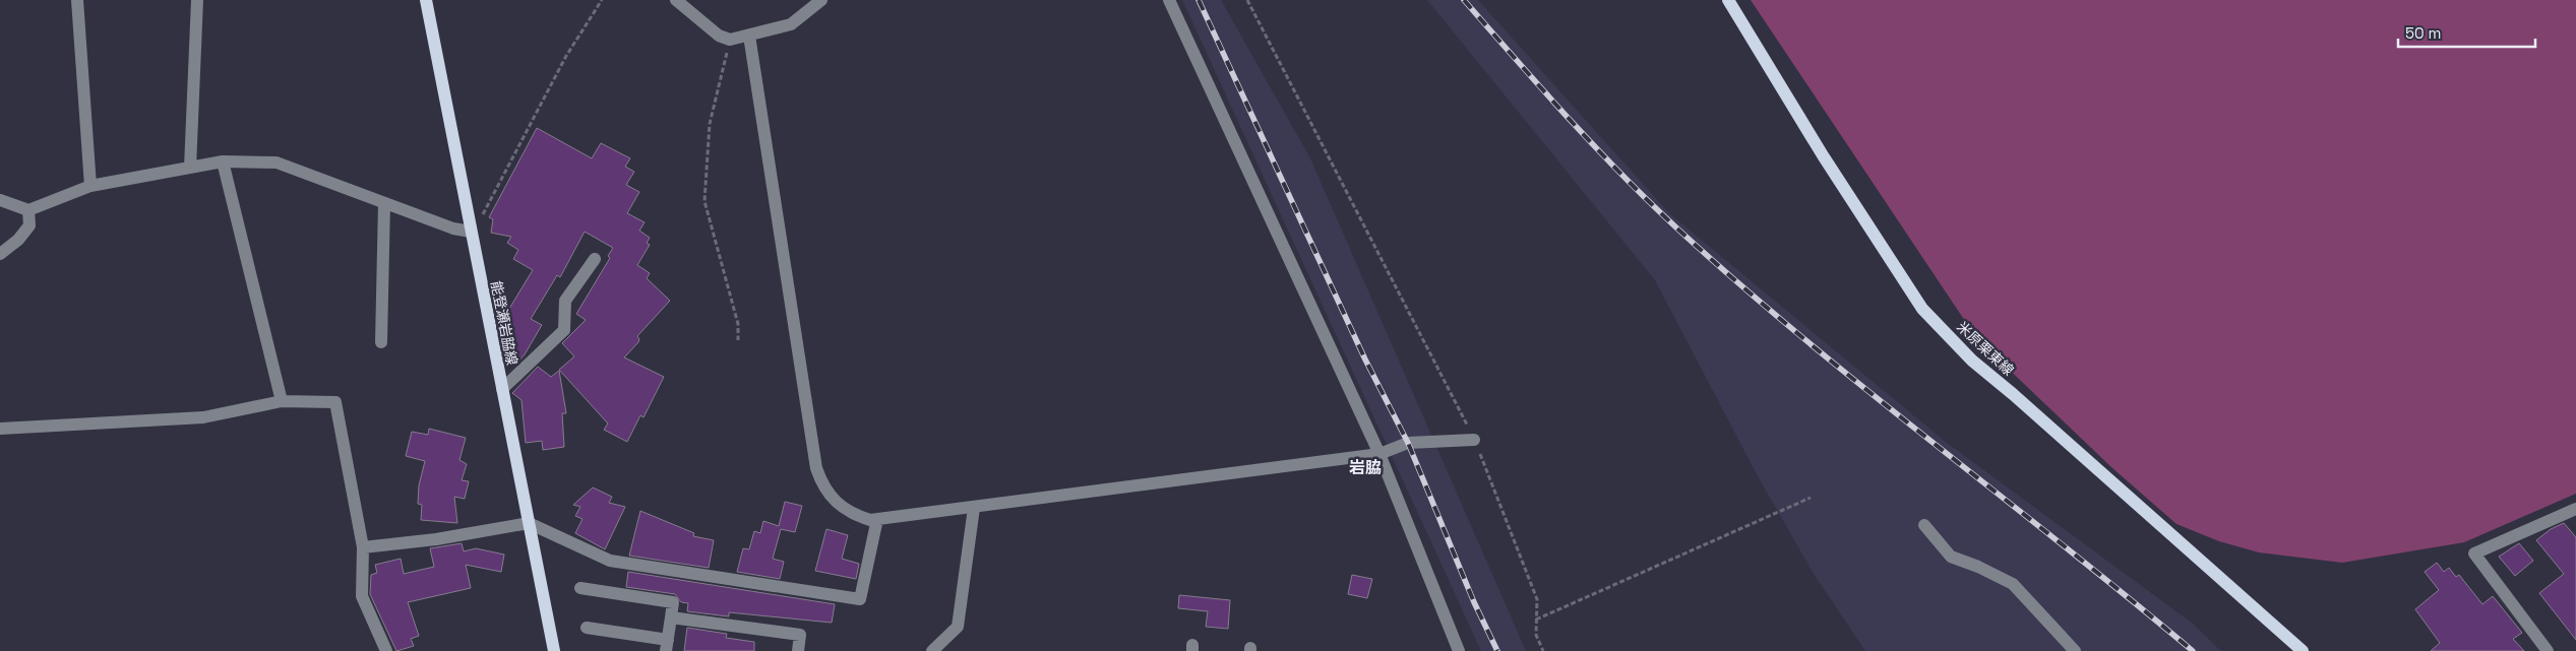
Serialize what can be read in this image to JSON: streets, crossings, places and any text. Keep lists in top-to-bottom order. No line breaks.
{"streets":{"main road":["能登瀬岩脇線","米原栗東線"]},"districts":["岩脇"],"scale_bar":"50 m"}
